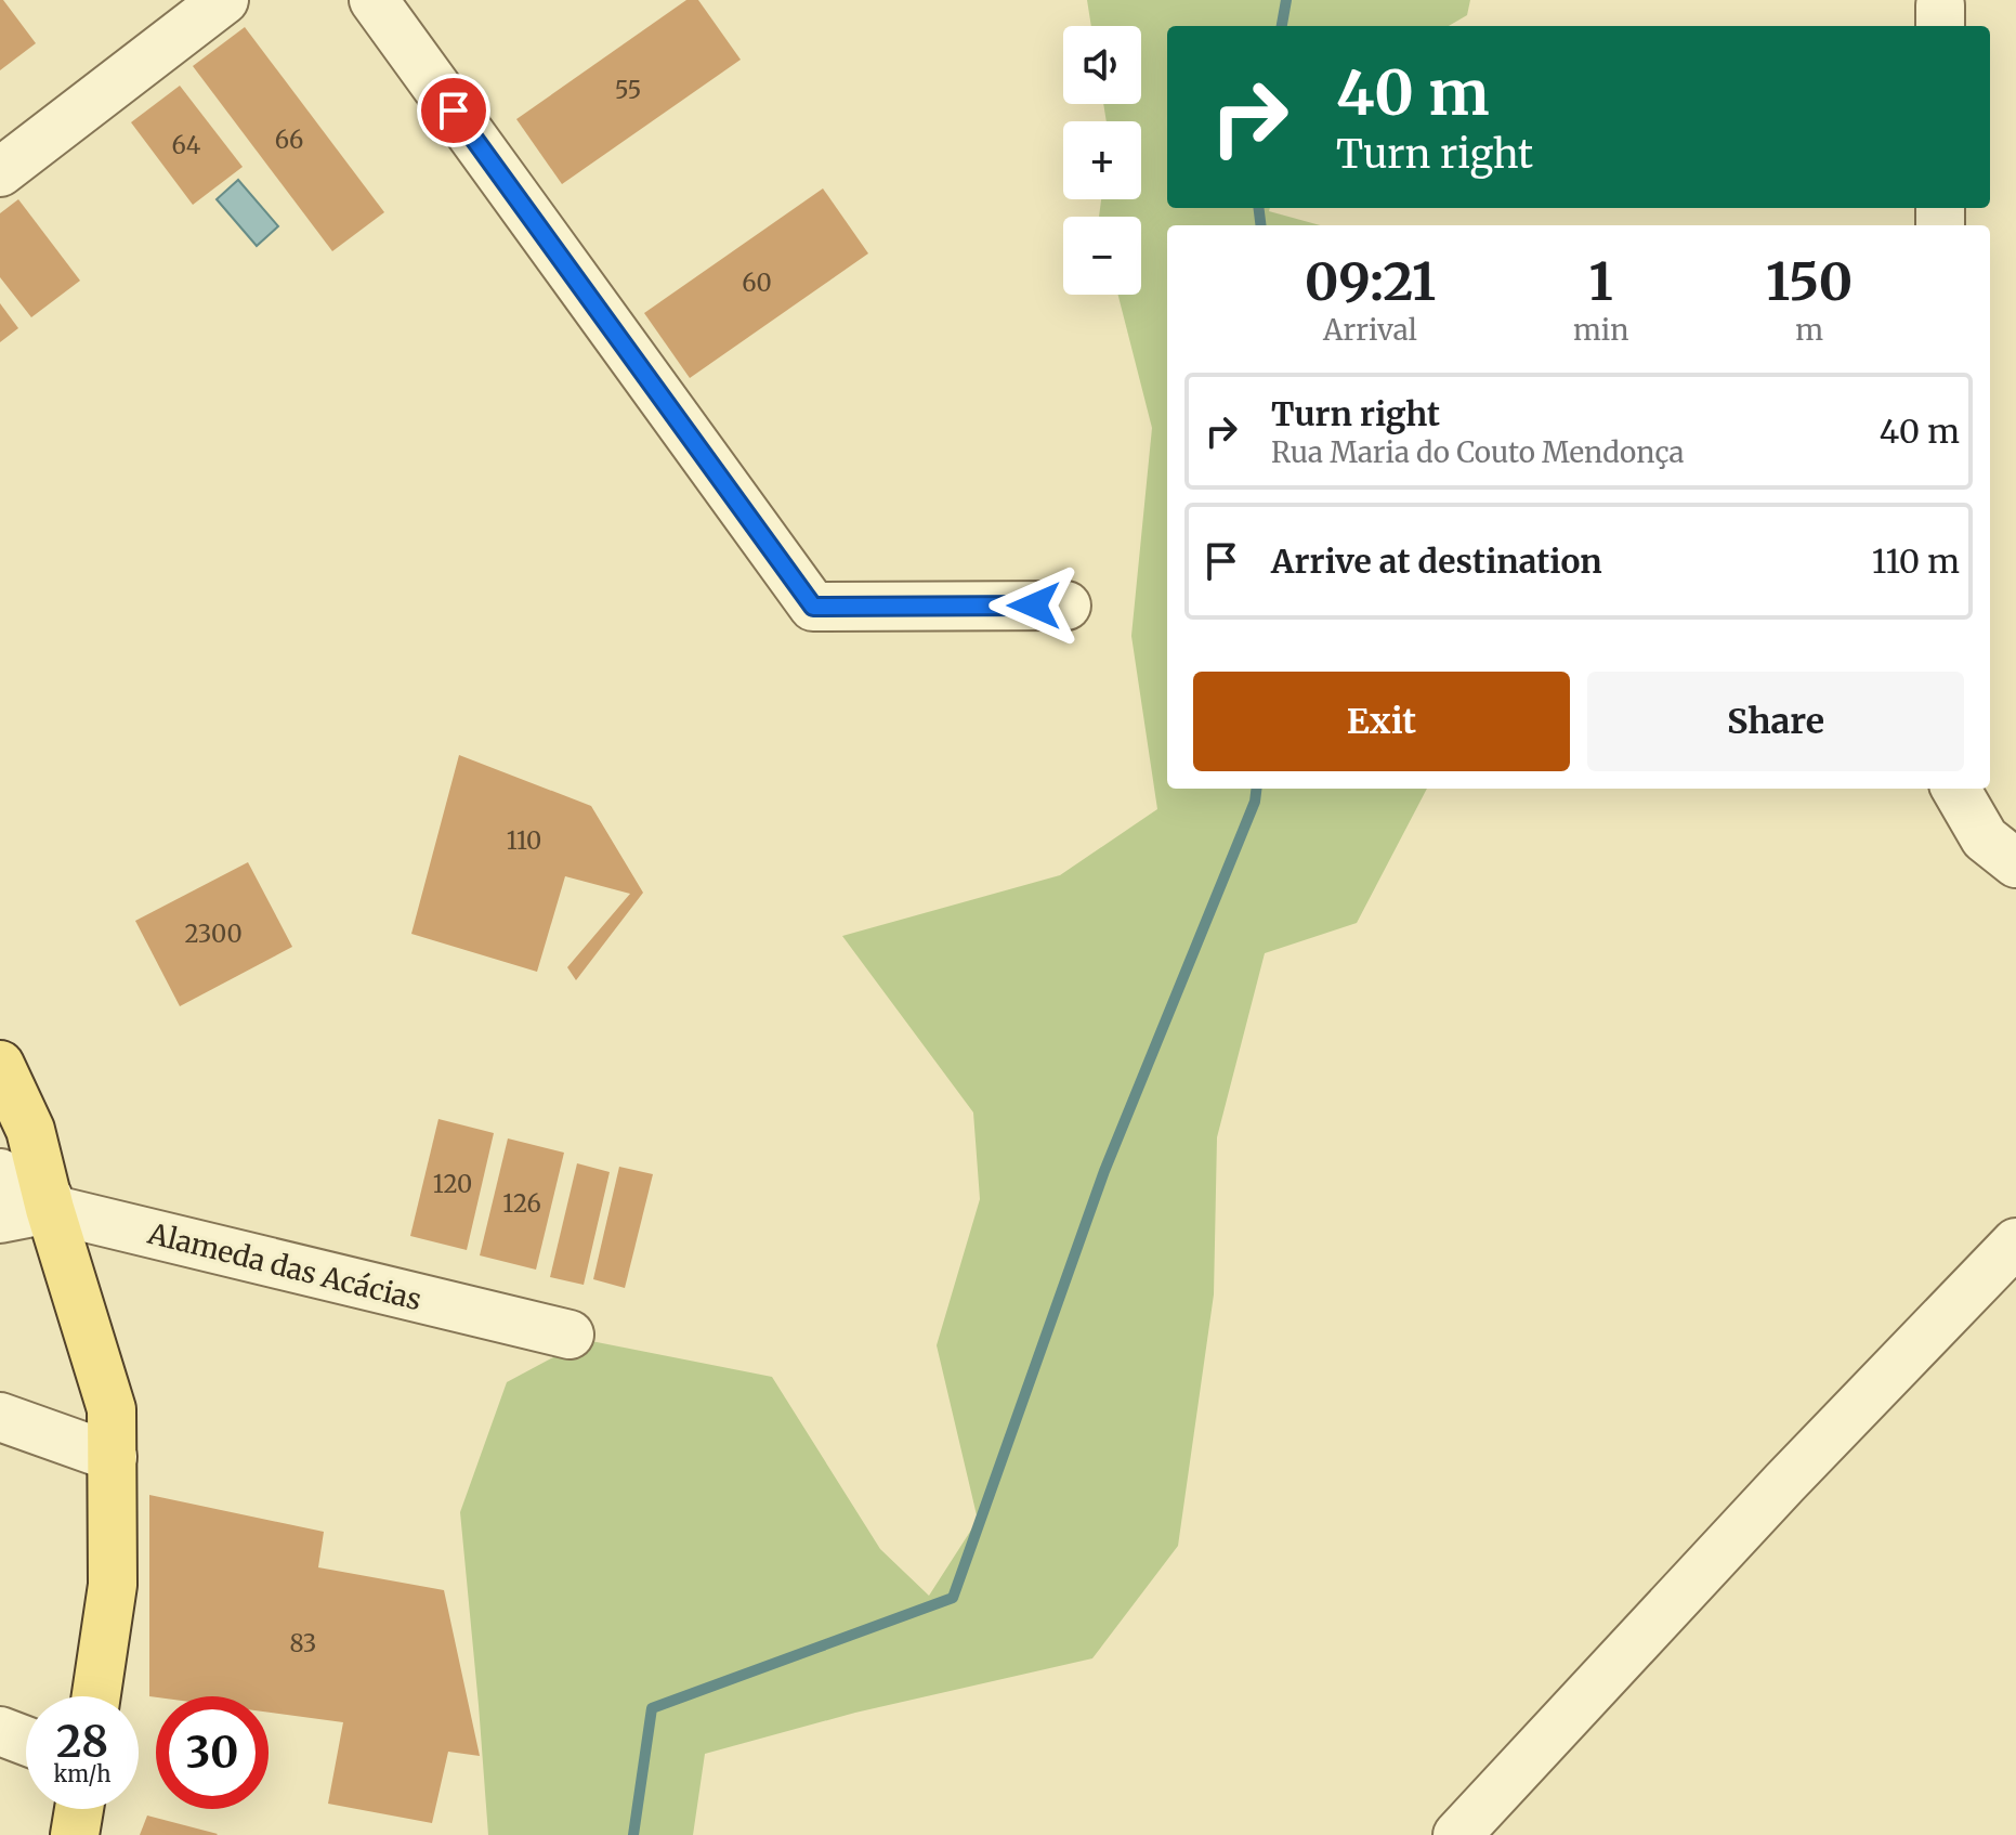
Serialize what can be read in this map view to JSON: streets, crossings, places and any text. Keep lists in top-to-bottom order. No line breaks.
{"streets":{"street":["Alameda das Acácias"]},"house_numbers":["55","66","64","60","110","2300","120","126","83"],"page":{"map_buttons":["+","−"],"turn":["40 m","Turn right"],"eta":["09:21","Arrival","1","min","150","m"],"list":[{"name":"Turn right","note":"Rua Maria do Couto Mendonça","value":"40 m"},{"name":"Arrive at destination","value":"110 m"}],"buttons":["Exit","Share"],"speed":"28 km/h","limit":"30"}}
